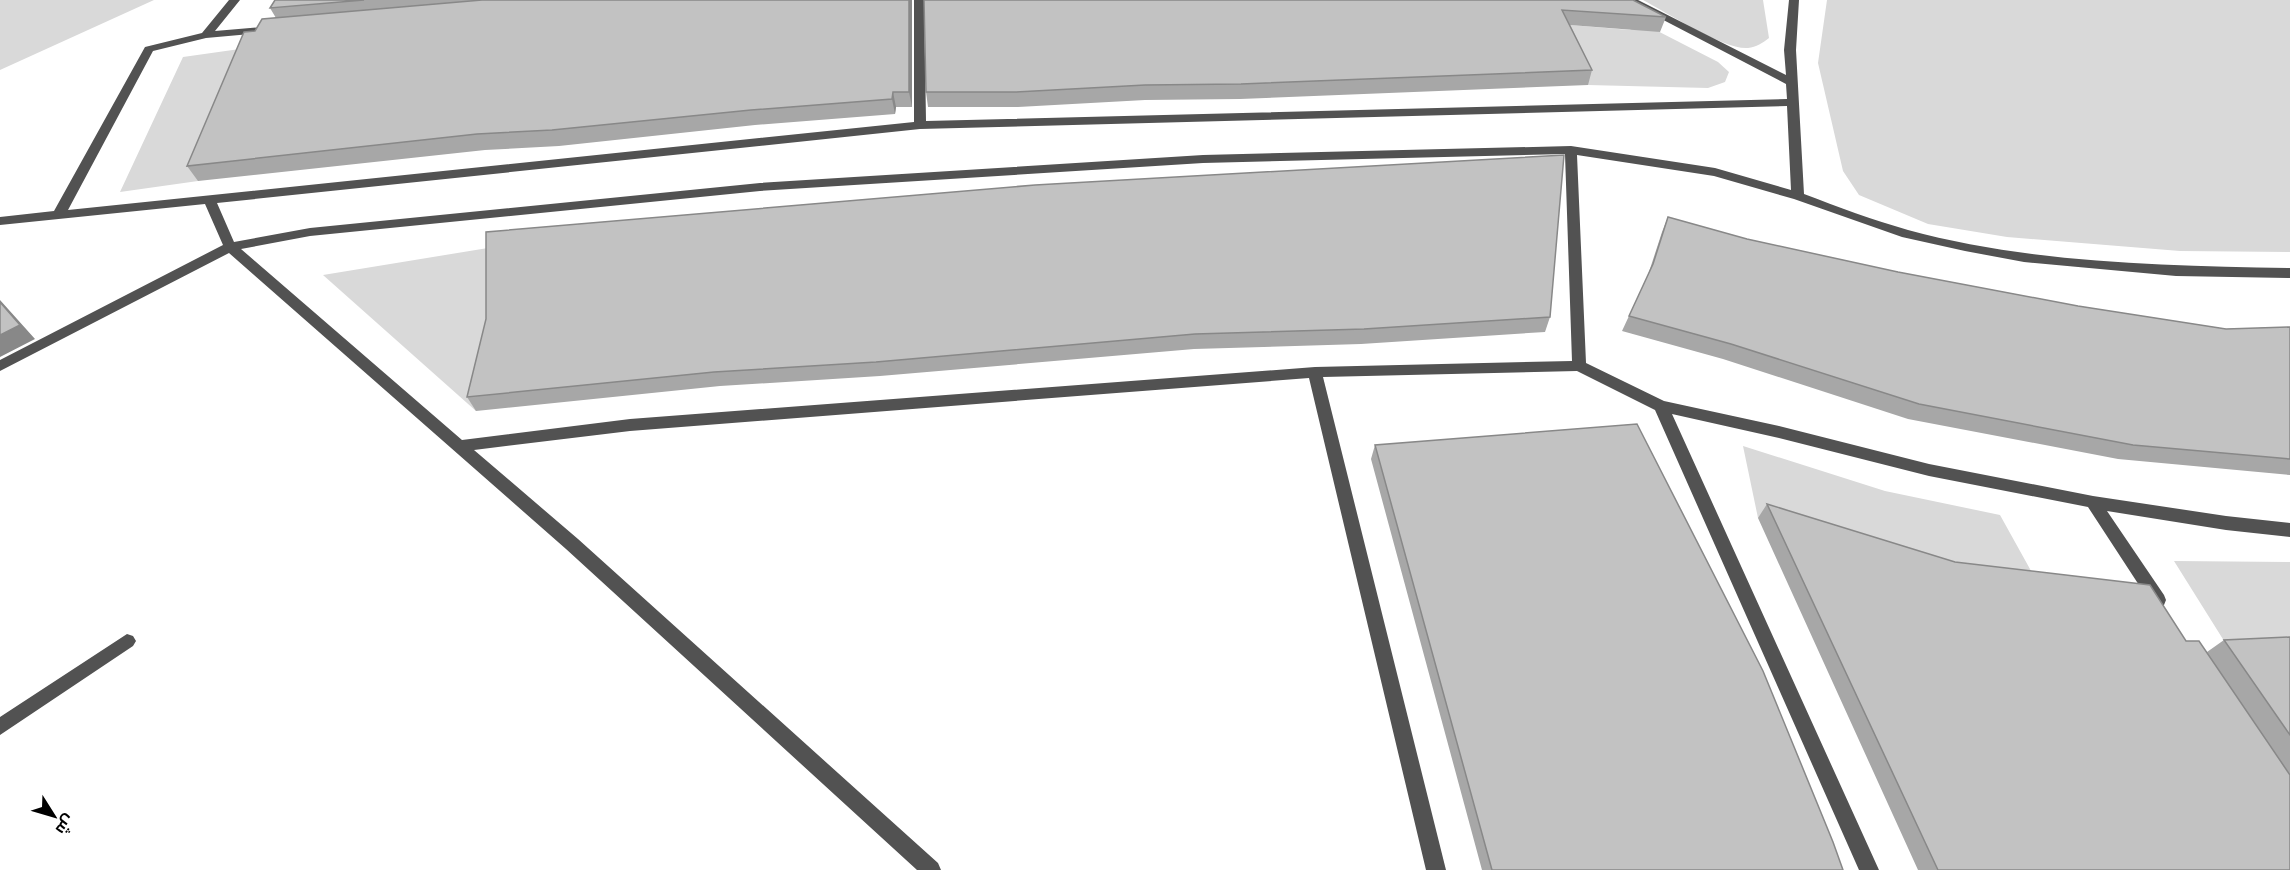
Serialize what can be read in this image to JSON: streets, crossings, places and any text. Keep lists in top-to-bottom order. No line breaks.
{"north":"bottom right"}
